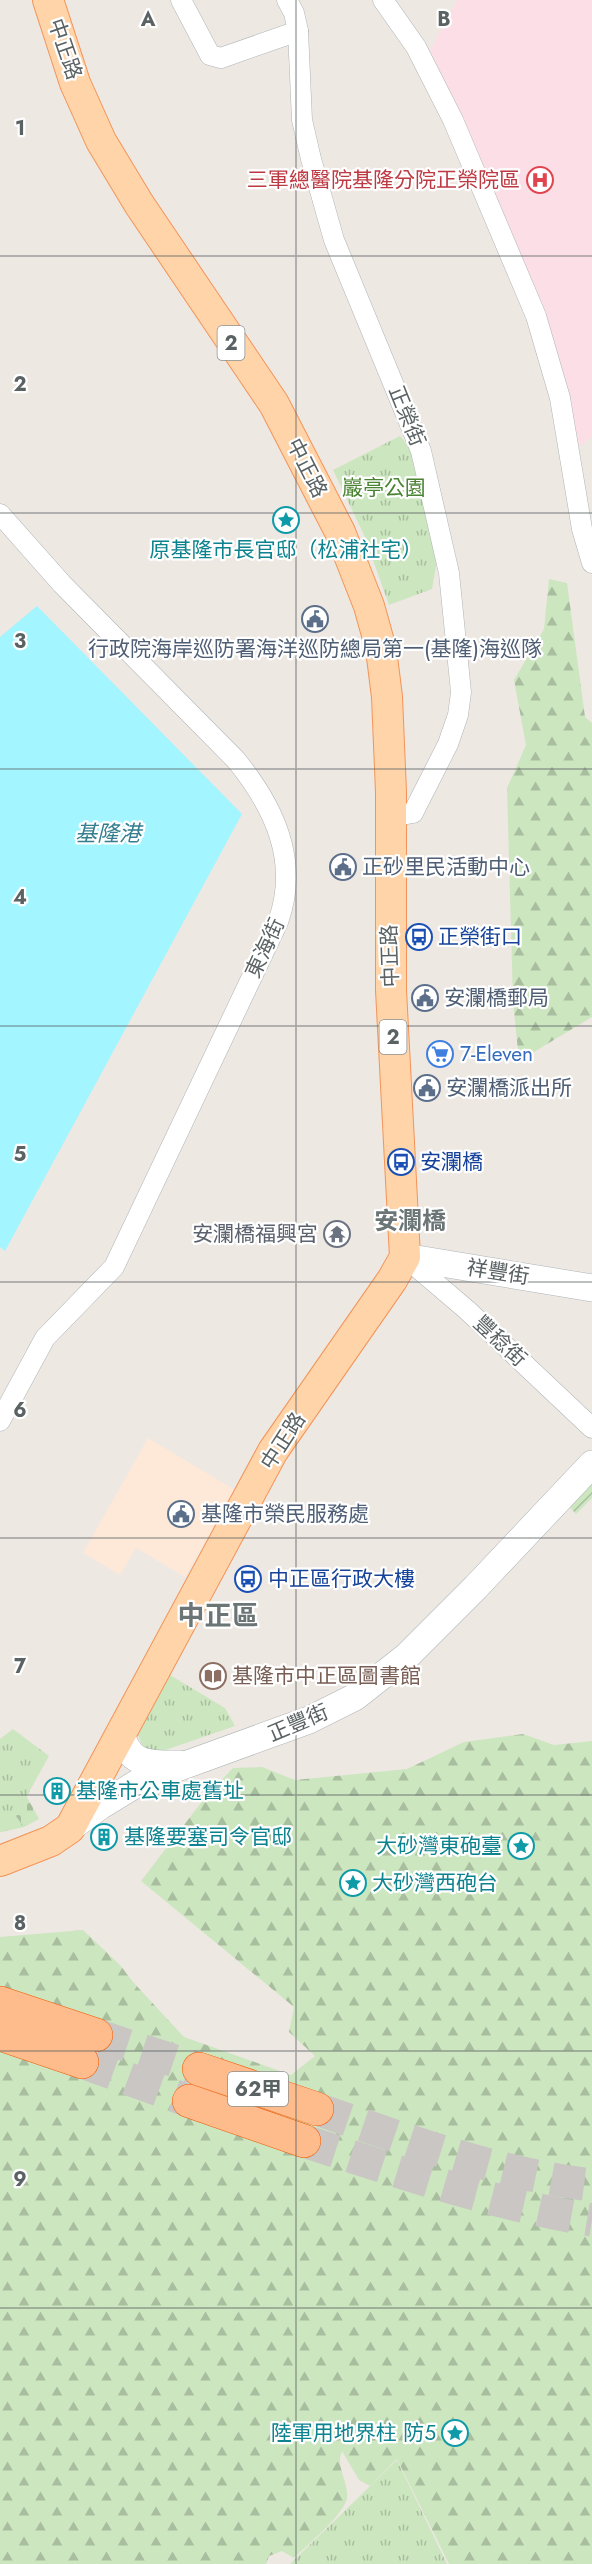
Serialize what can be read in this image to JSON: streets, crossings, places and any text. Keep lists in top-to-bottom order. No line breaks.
{"streets":{"highway":["62甲"],"main road":["中正路","2"],"street":["正榮街","東海街","祥豐街","豐稔街","正豐街"]},"crossings":[["中正路","正榮街"],["中正路","祥豐街"],["中正路","豐稔街"],["中正路","正豐街"],["祥豐街","豐稔街"]],"districts":["安瀾橋","中正區"],"water":["基隆港"],"parks":["巖亭公園"],"places":{"hospital":["三軍總醫院基隆分院正榮院區"],"place":["原基隆市長官邸（松浦社宅）","大砂灣東砲臺","大砂灣西砲台","陸軍用地界柱 防5"],"public building":["行政院海岸巡防署海洋巡防總局第一(基隆)海巡隊","正砂里民活動中心","安瀾橋郵局","安瀾橋派出所","基隆市榮民服務處"],"bus stop":["正榮街口","安瀾橋","中正區行政大樓"],"supermarket":["7-Eleven"],"temple":["安瀾橋福興宮"],"library":["基隆市中正區圖書館"],"building":["基隆市公車處舊址","基隆要塞司令官邸"]},"grid":{"columns":["A","B"],"rows":["1","2","3","4","5","6","7","8","9"]}}
